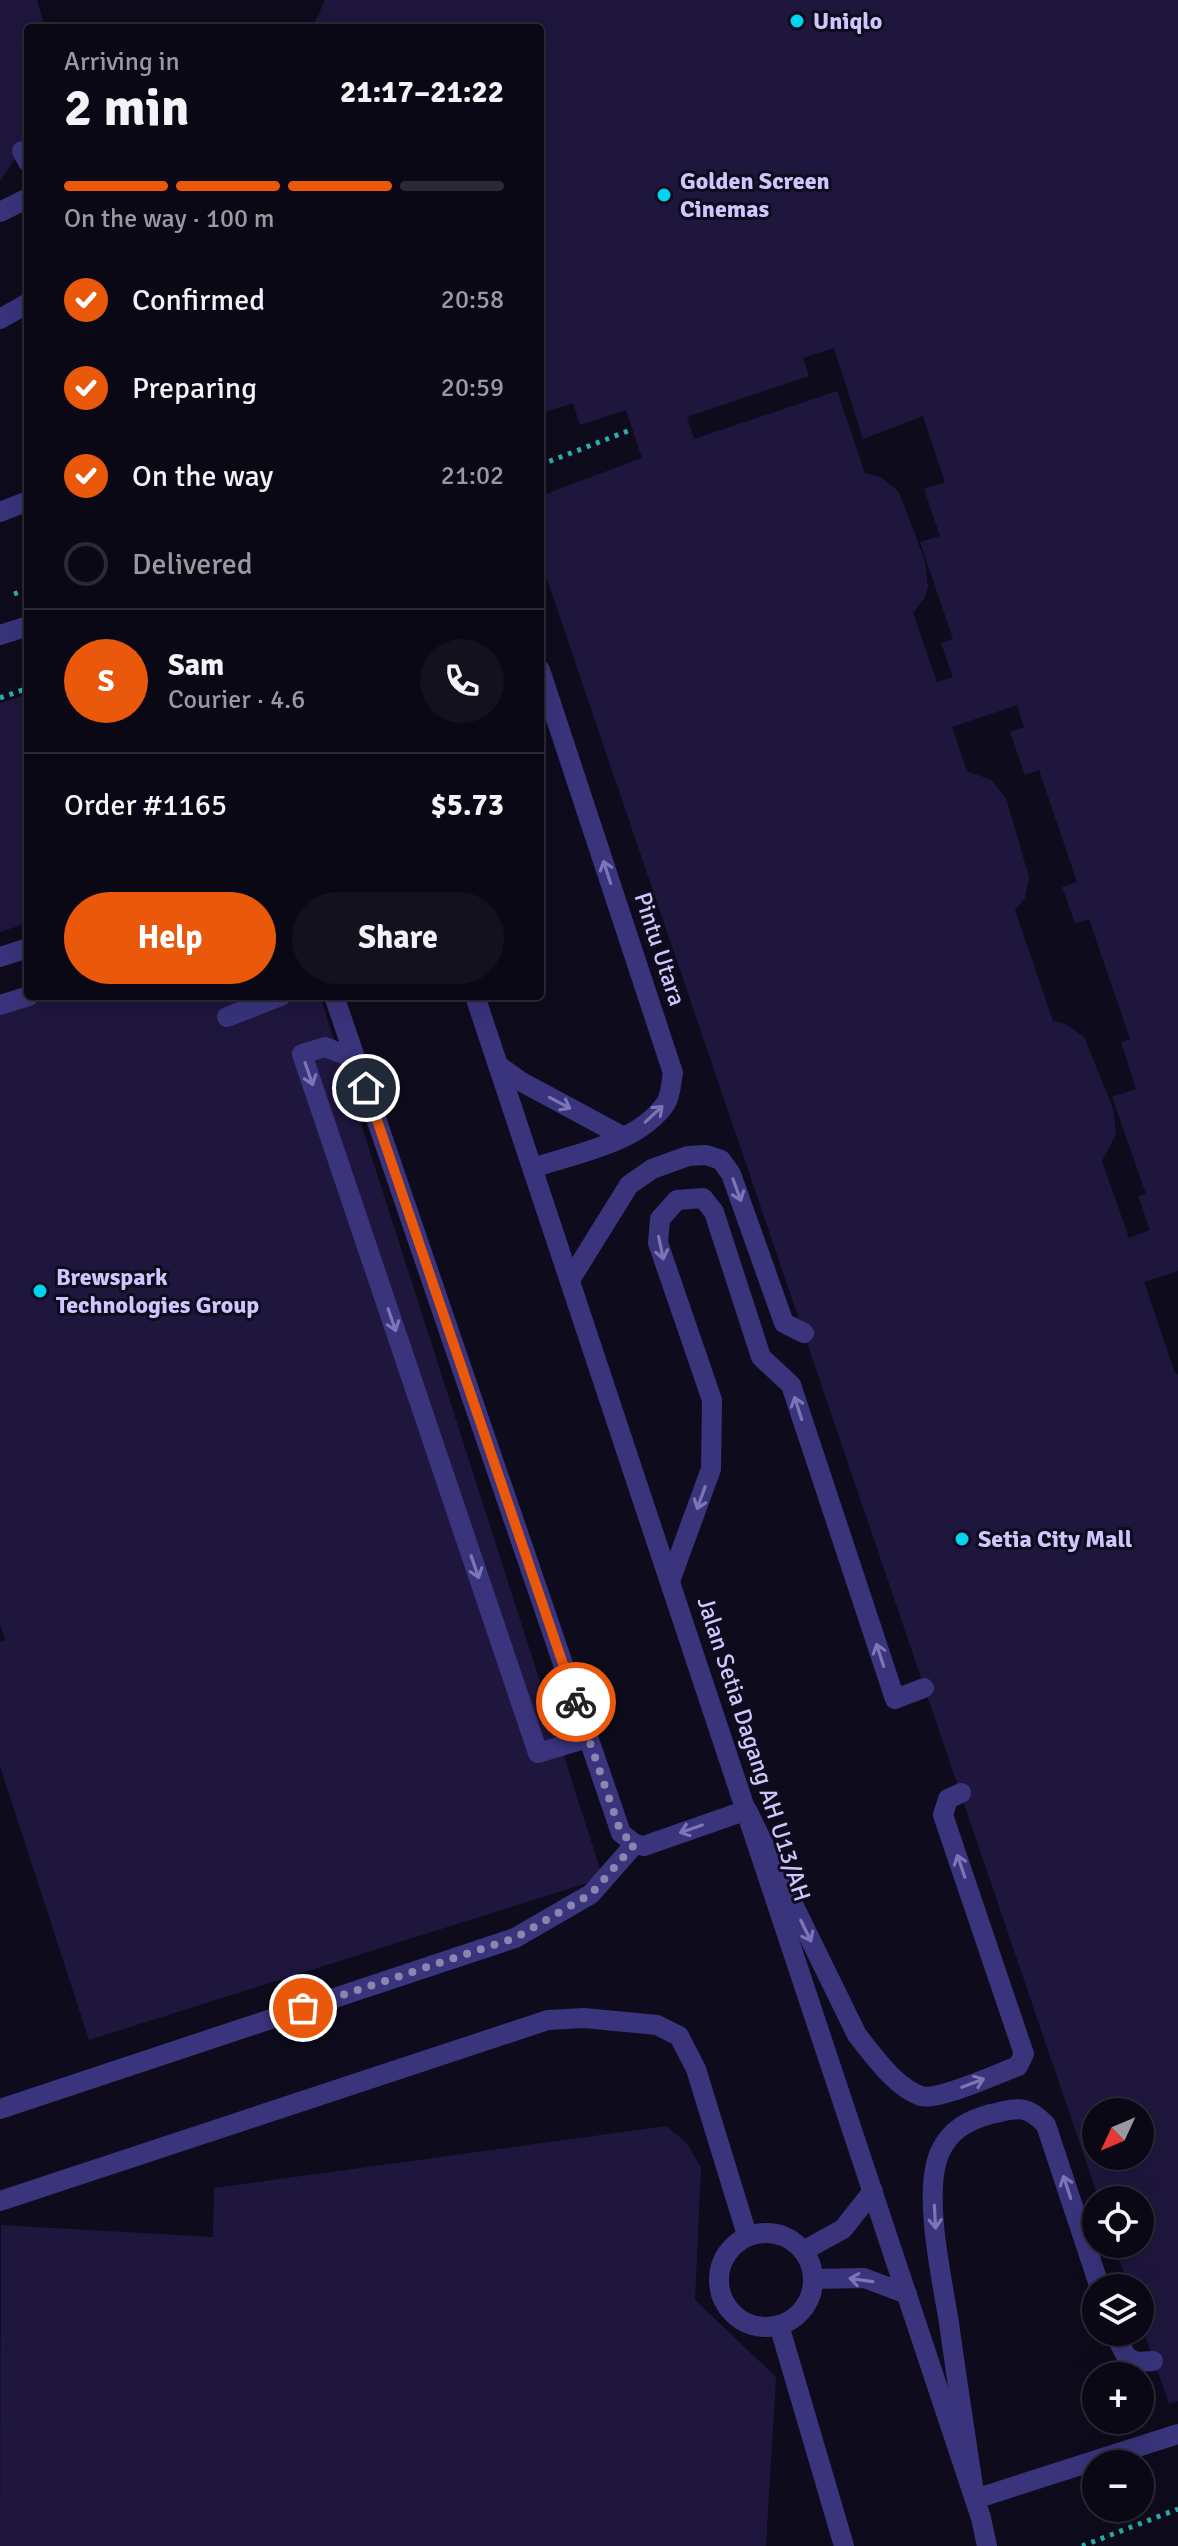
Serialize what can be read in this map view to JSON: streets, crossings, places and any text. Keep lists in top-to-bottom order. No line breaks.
{"streets":{"street":["Pintu Utara","Jalan Setia Dagang AH U13/AH"]},"crossings":[["Pintu Utara","Jalan Setia Dagang AH U13/AH"]],"one_way":["Pintu Utara"],"places":["Uniqlo","Golden Screen Cinemas","Brewspark Technologies Group","Setia City Mall"],"north":"bottom left","page":{"heading":["2 min","Arriving in","21:17–21:22"],"panel":["Sam","Courier · 4.6","Order #1165","$5.73"],"bar":"On the way · 100 m","list":[["Confirmed","20:58"],["Preparing","20:59"],["On the way","21:02"],"Delivered"],"round":"S","buttons":["Help","Share"],"map_buttons":["+","−"]}}
